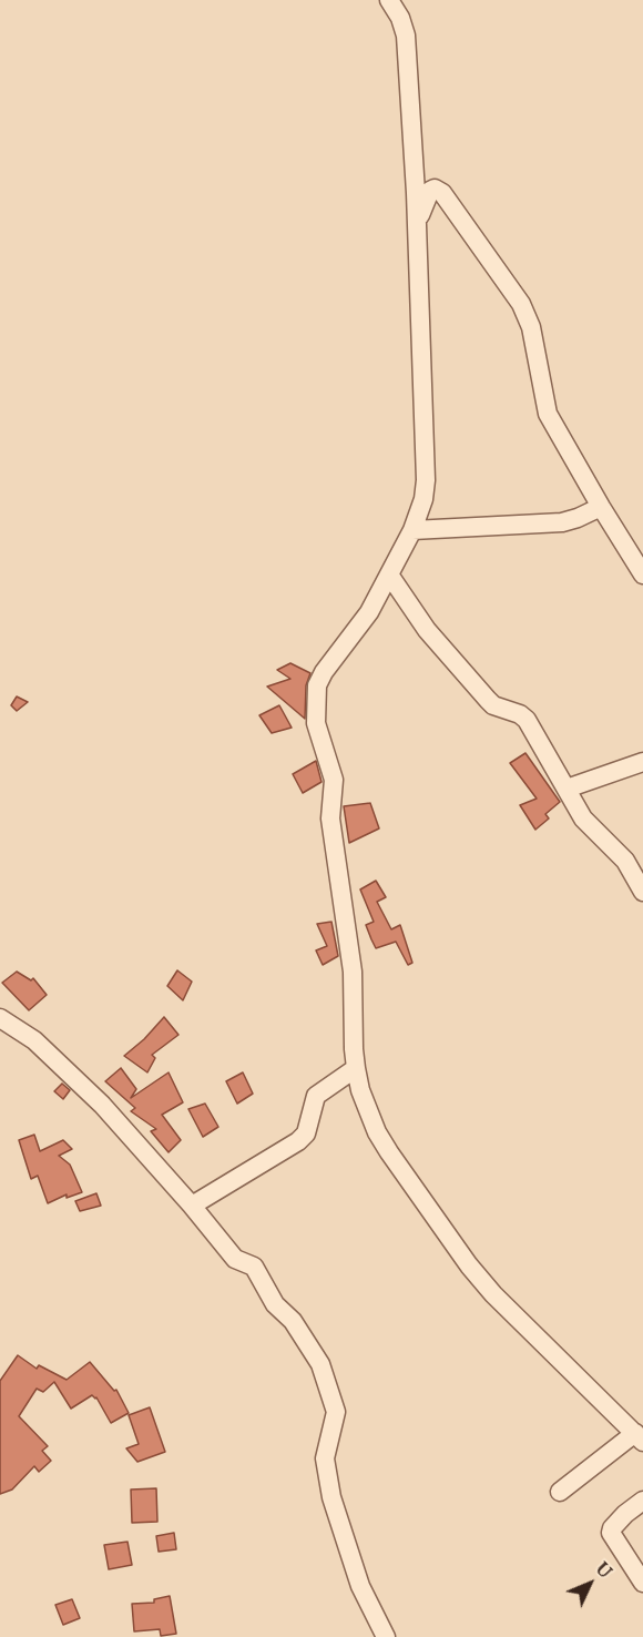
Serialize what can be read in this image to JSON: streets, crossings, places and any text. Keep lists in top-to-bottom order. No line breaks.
{"north":"top right"}
